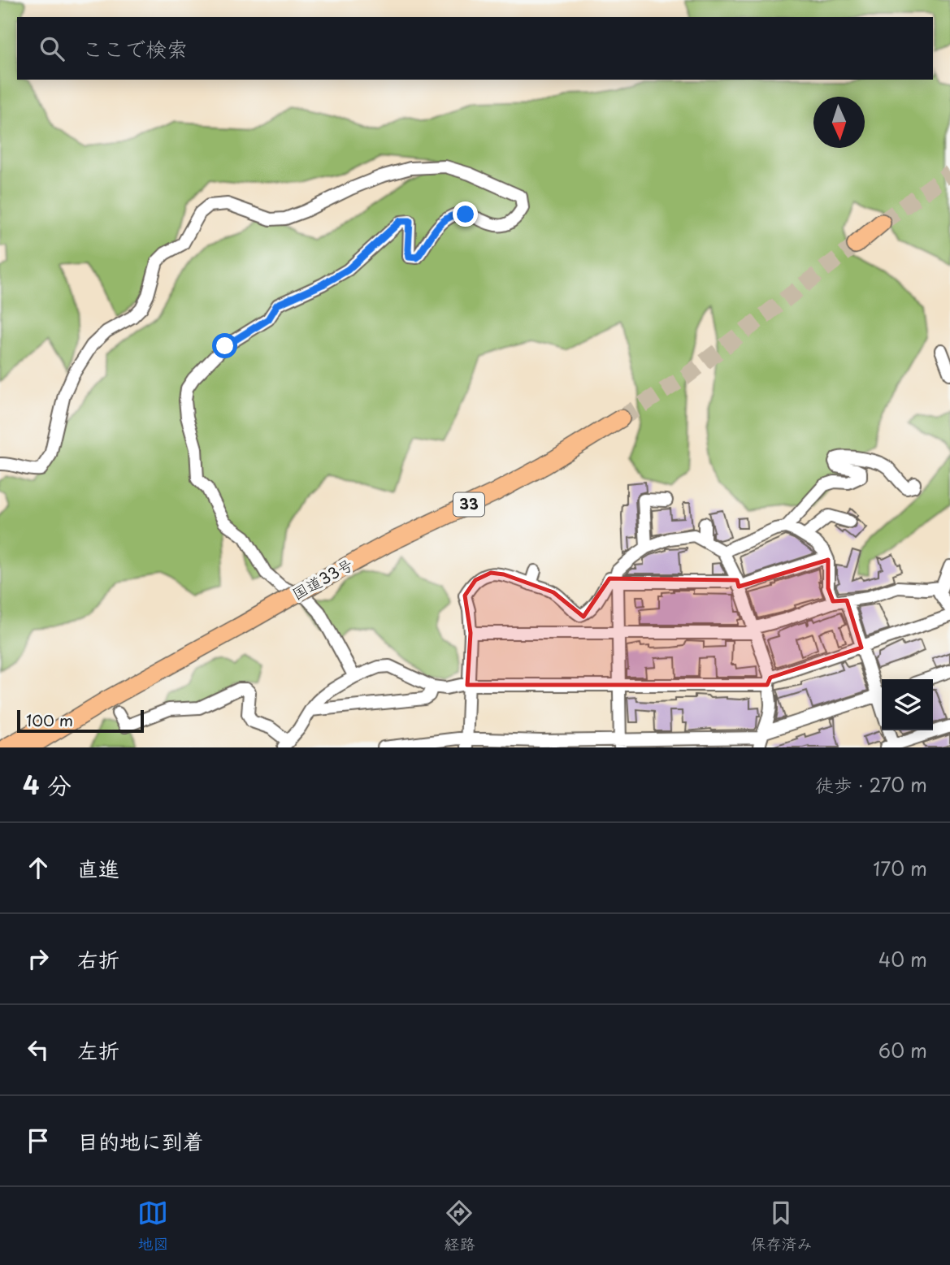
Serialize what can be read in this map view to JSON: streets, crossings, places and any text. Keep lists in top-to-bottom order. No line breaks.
{"streets":{"highway":["33","国道33号"]},"scale_bar":"100 m","north":"bottom","page":{"search":"ここで検索","scale":"100 m","heading":["4 分","徒歩 · 270 m"],"list":[["直進","170 m"],["右折","40 m"],["左折","60 m"],"目的地に到着"],"nav":["地図","経路","保存済み"]}}
